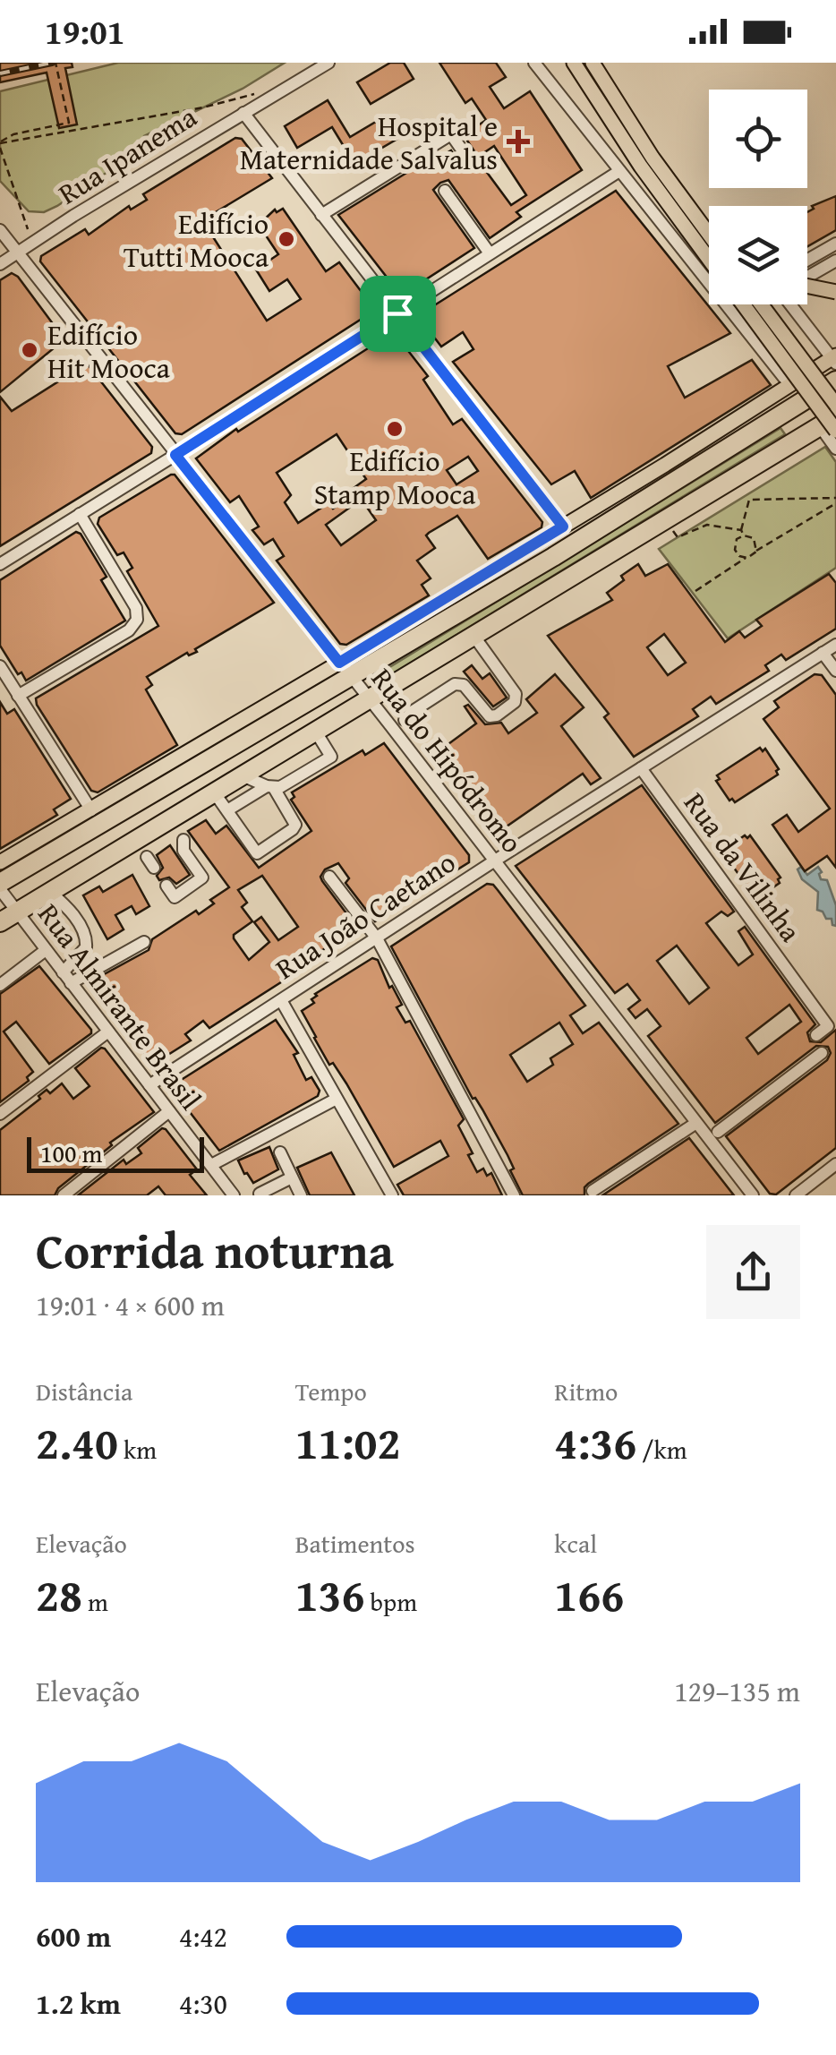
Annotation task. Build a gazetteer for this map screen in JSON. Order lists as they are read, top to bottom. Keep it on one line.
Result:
{"streets":{"street":["Rua Ipanema","Rua do Hipódromo","Rua da Vilinha","Rua João Caetano","Rua Almirante Brasil"]},"crossings":[["Rua Ipanema","Rua do Hipódromo"],["Rua do Hipódromo","Rua João Caetano"],["Rua da Vilinha","Rua João Caetano"],["Rua João Caetano","Rua Almirante Brasil"]],"places":{"health":["Hospital e Maternidade Salvalus"],"other":["Edifício Tutti Mooca","Edifício Hit Mooca","Edifício Stamp Mooca"]},"scale_bar":"100 m","page":{"status":"19:01","scale":"100 m","heading":["Corrida noturna","19:01 · 4 × 600 m"],"stats":[["Distância","2.40 km"],["Tempo","11:02"],["Ritmo","4:36 /km"],["Elevação","28 m"],["Batimentos","136 bpm"],["kcal","166"]],"chart":["Elevação","129–135 m"],"list":[{"name":"600 m","note":"4:42"},{"name":"1.2 km","note":"4:30"}]}}
